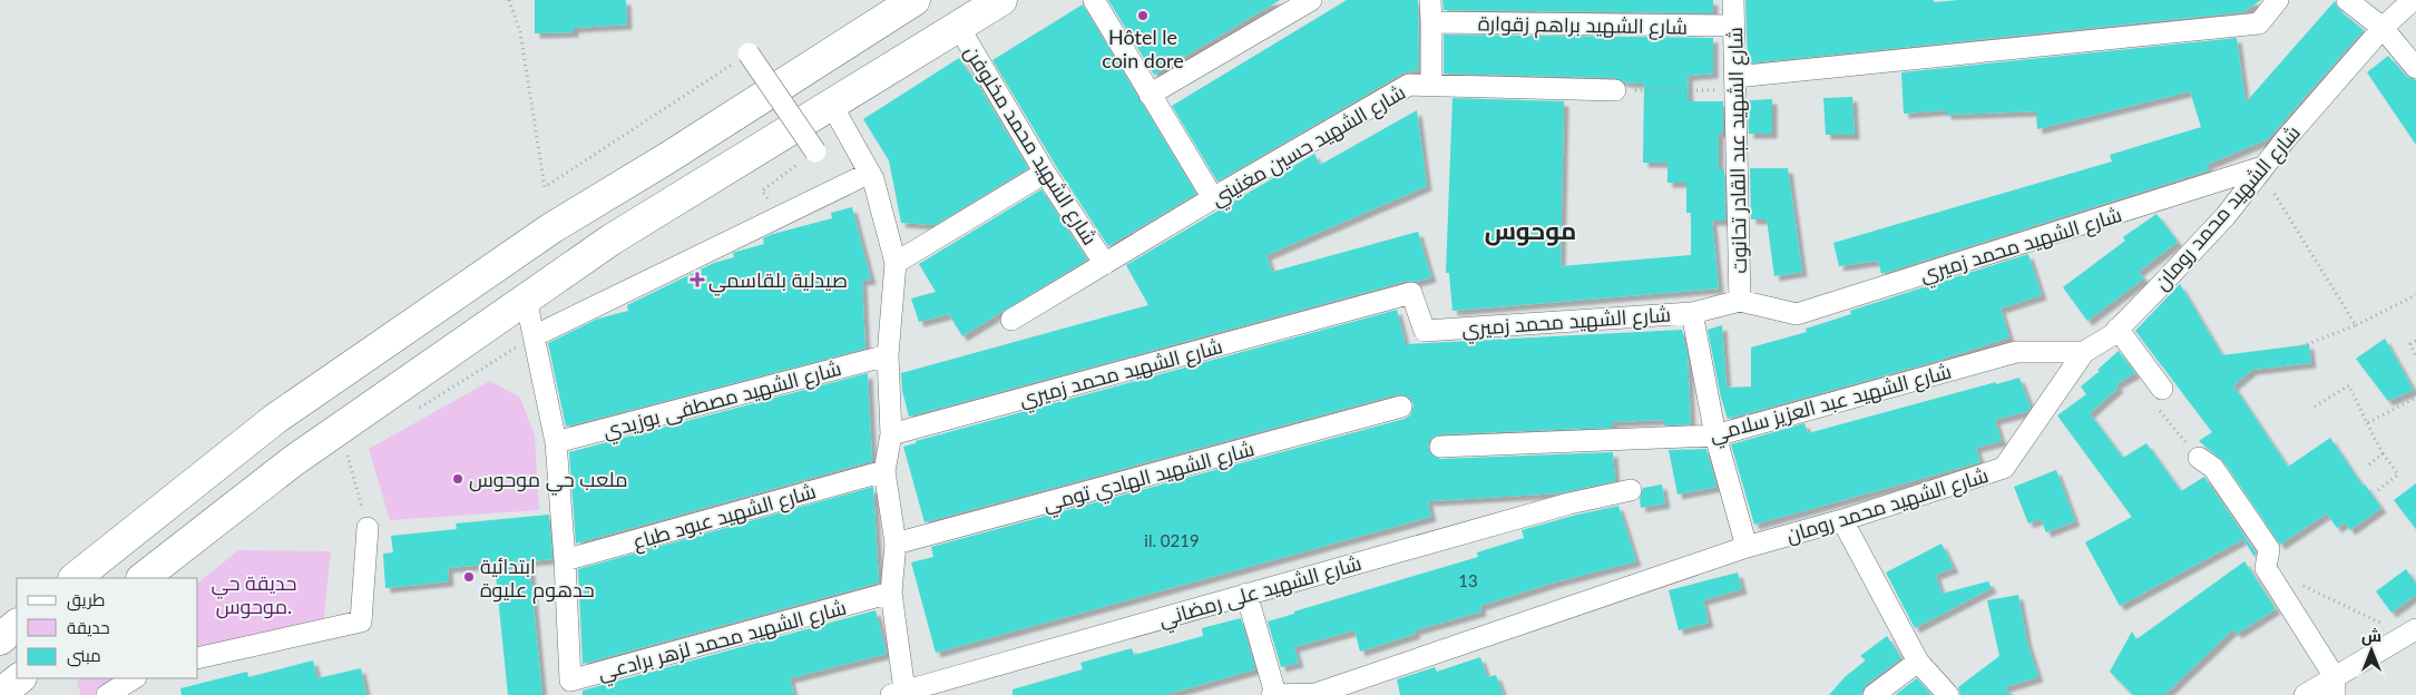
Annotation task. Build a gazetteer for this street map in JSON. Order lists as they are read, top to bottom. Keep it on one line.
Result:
{"streets":{"street":["شارع الشهيد براهم زقوارة","شارع الشهيد محمد مخلوفن","شارع الشهيد حسين مغنيني","شارع الشهيد عبد القادر تحانوت","شارع الشهيد محمد رومان","شارع الشهيد محمد زميري","شارع الشهيد مصطفى بوزيدي","شارع الشهيد عبد العزيز سلامي","شارع الشهيد الهادي تومي","شارع الشهيد عبود طباع","شارع الشهيد على رمضاني","شارع الشهيد محمد لزهر برادعي"]},"crossings":[["شارع الشهيد براهم زقوارة","شارع الشهيد عبد القادر تحانوت"],["شارع الشهيد محمد مخلوفن","شارع الشهيد حسين مغنيني"],["شارع الشهيد عبد القادر تحانوت","شارع الشهيد محمد زميري"],["شارع الشهيد محمد رومان","شارع الشهيد محمد زميري"],["شارع الشهيد محمد رومان","شارع الشهيد عبد العزيز سلامي"],["شارع الشهيد مصطفى بوزيدي","شارع الشهيد محمد لزهر برادعي"],["شارع الشهيد عبود طباع","شارع الشهيد محمد لزهر برادعي"]],"districts":["موحوس"],"parks":["حديقة حي موحوس."],"places":{"other":["Hôtel le coin dore","ملعب حي موحوس","ابتدائية حدهوم عليوة"],"health":["صيدلية بلقاسمي"]},"house_numbers":["il. 0219","13"],"legend":["طريق","حديقة","مبنى"],"north":"top"}
